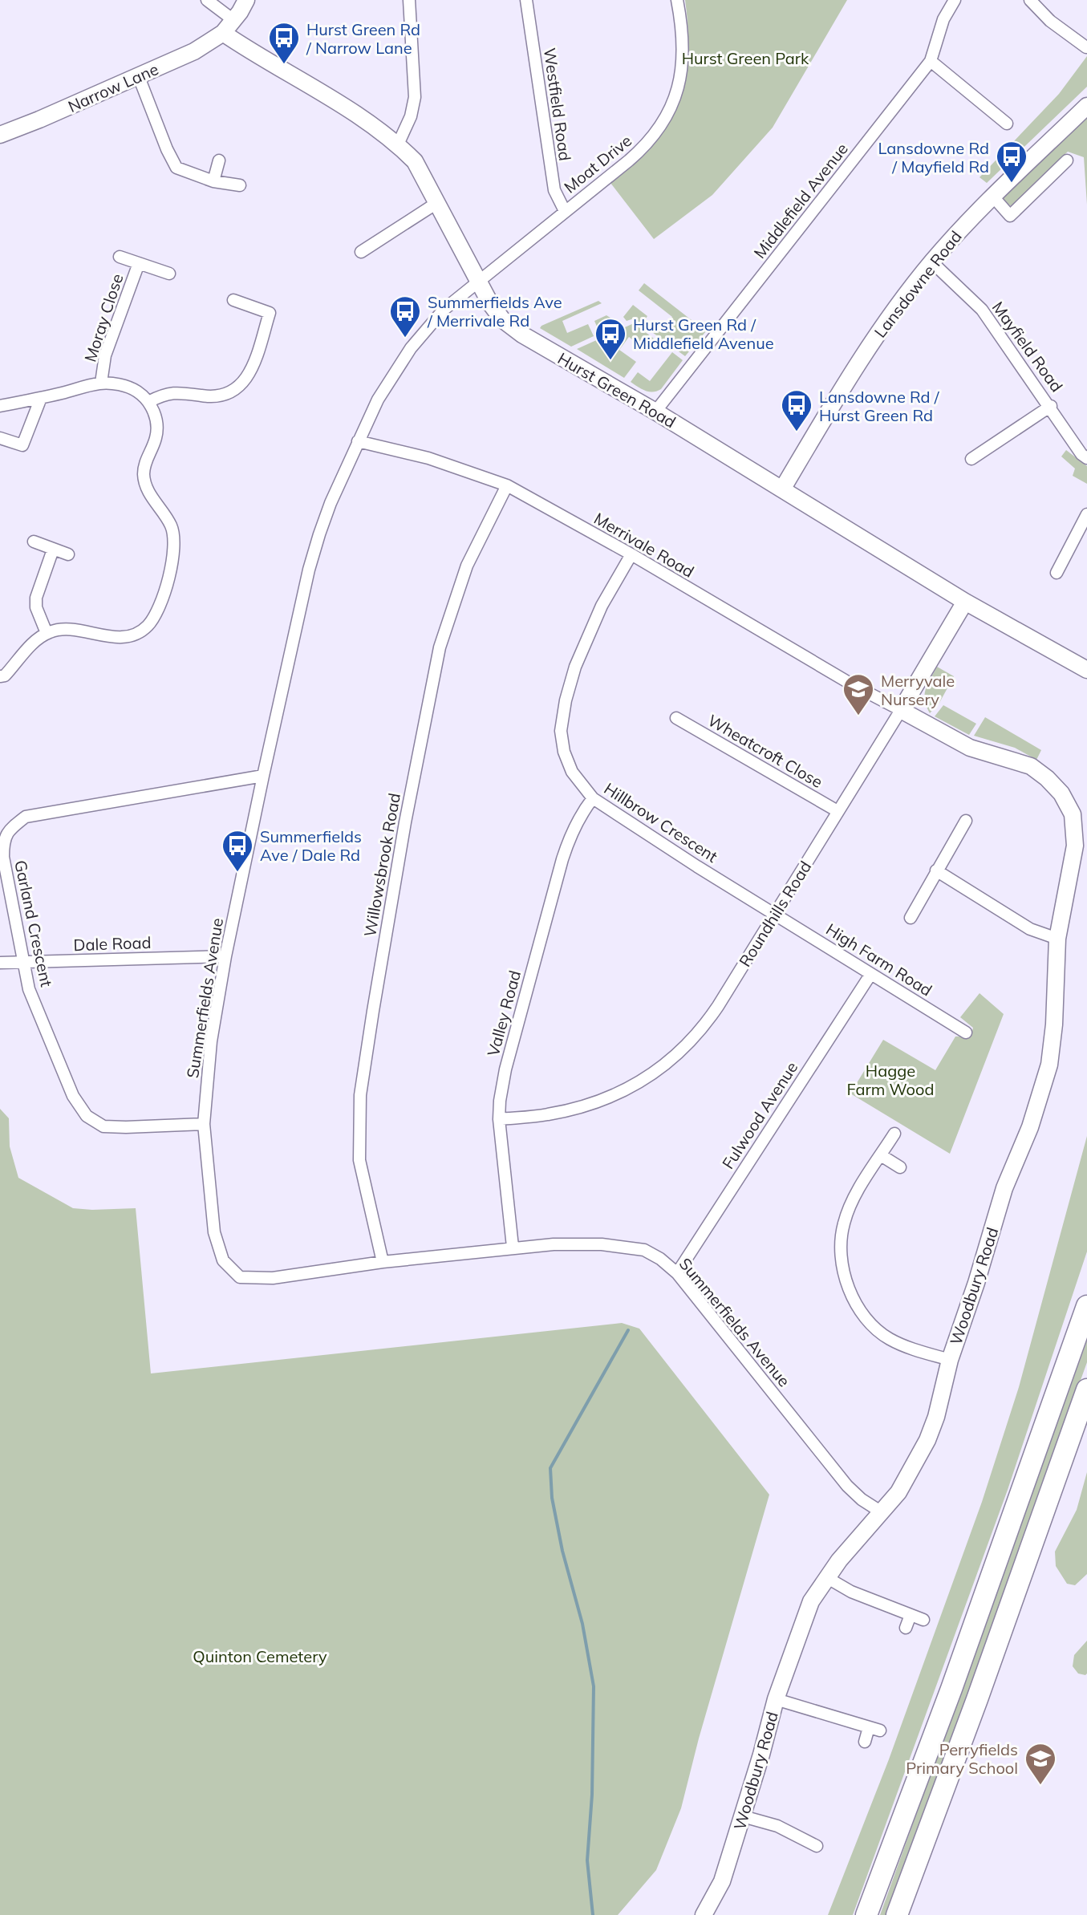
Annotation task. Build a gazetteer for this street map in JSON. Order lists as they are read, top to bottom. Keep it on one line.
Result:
{"streets":{"street":["Narrow Lane","Westfield Road","Moat Drive","Middlefield Avenue","Lansdowne Road","Moray Close","Mayfield Road","Hurst Green Road","Merrivale Road","Wheatcroft Close","Hillbrow Crescent","Willowsbrook Road","Roundhills Road","Garland Crescent","Dale Road","High Farm Road","Summerfields Avenue","Valley Road","Fulwood Avenue","Woodbury Road"]},"crossings":[["Narrow Lane","Hurst Green Road"],["Westfield Road","Moat Drive"],["Moat Drive","Hurst Green Road"],["Moat Drive","Summerfields Avenue"],["Middlefield Avenue","Hurst Green Road"],["Lansdowne Road","Mayfield Road"],["Lansdowne Road","Hurst Green Road"],["Hurst Green Road","Roundhills Road"],["Hurst Green Road","Summerfields Avenue"],["Merrivale Road","Hillbrow Crescent"],["Merrivale Road","Willowsbrook Road"],["Merrivale Road","Roundhills Road"],["Merrivale Road","Summerfields Avenue"],["Merrivale Road","Woodbury Road"],["Wheatcroft Close","Roundhills Road"],["Hillbrow Crescent","Roundhills Road"],["Hillbrow Crescent","High Farm Road"],["Hillbrow Crescent","Valley Road"],["Willowsbrook Road","Summerfields Avenue"],["Roundhills Road","High Farm Road"],["Roundhills Road","Valley Road"],["Roundhills Road","Woodbury Road"],["Garland Crescent","Dale Road"],["Garland Crescent","Summerfields Avenue"],["Dale Road","Summerfields Avenue"],["High Farm Road","Fulwood Avenue"],["Summerfields Avenue","Valley Road"],["Summerfields Avenue","Fulwood Avenue"],["Summerfields Avenue","Woodbury Road"]],"parks":["Hurst Green Park","Hagge Farm Wood","Quinton Cemetery"],"places":{"bus stop":["Hurst Green Rd / Narrow Lane","Lansdowne Rd / Mayfield Rd","Summerfields Ave / Merrivale Rd","Hurst Green Rd / Middlefield Avenue","Lansdowne Rd / Hurst Green Rd","Summerfields Ave / Dale Rd"],"school or university":["Merryvale Nursery","Perryfields Primary School"]}}
